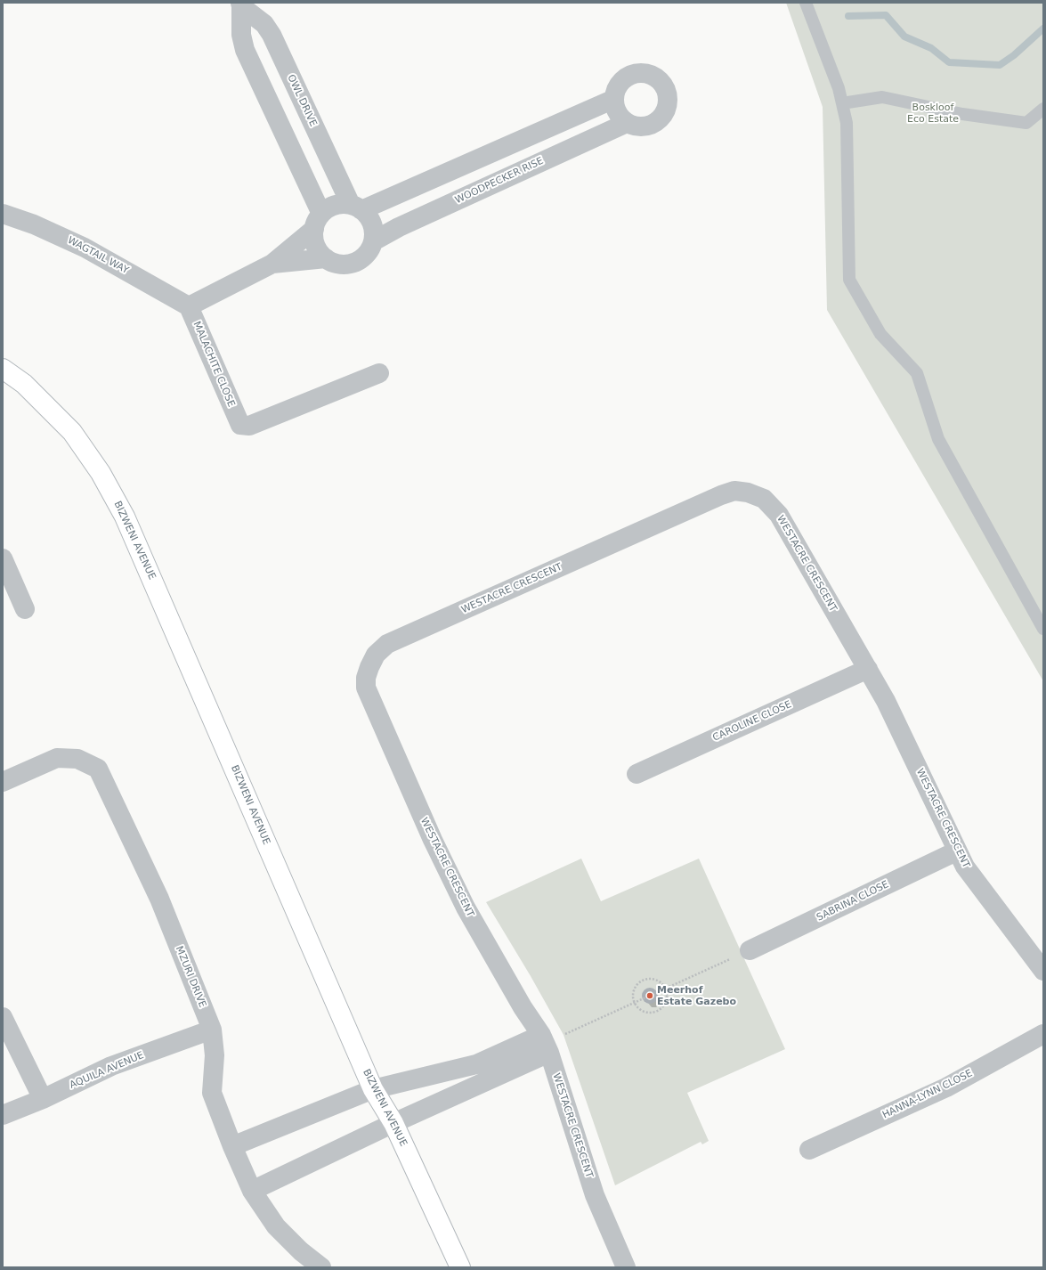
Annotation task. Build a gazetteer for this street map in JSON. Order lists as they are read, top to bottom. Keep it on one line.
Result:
{"streets":{"street":["OWL DRIVE","WOODPECKER RISE","WAGTAIL WAY","MALACHITE CLOSE","BIZWENI AVENUE","WESTACRE CRESCENT","CAROLINE CLOSE","SABRINA CLOSE","MZURI DRIVE","AQUILA AVENUE","HANNA-LYNN CLOSE"]},"crossings":[["OWL DRIVE","WOODPECKER RISE"],["WAGTAIL WAY","MALACHITE CLOSE"],["WESTACRE CRESCENT","CAROLINE CLOSE"],["WESTACRE CRESCENT","SABRINA CLOSE"],["MZURI DRIVE","AQUILA AVENUE"]],"parks":["Boskloof Eco Estate"],"places":["Meerhof Estate Gazebo"]}
